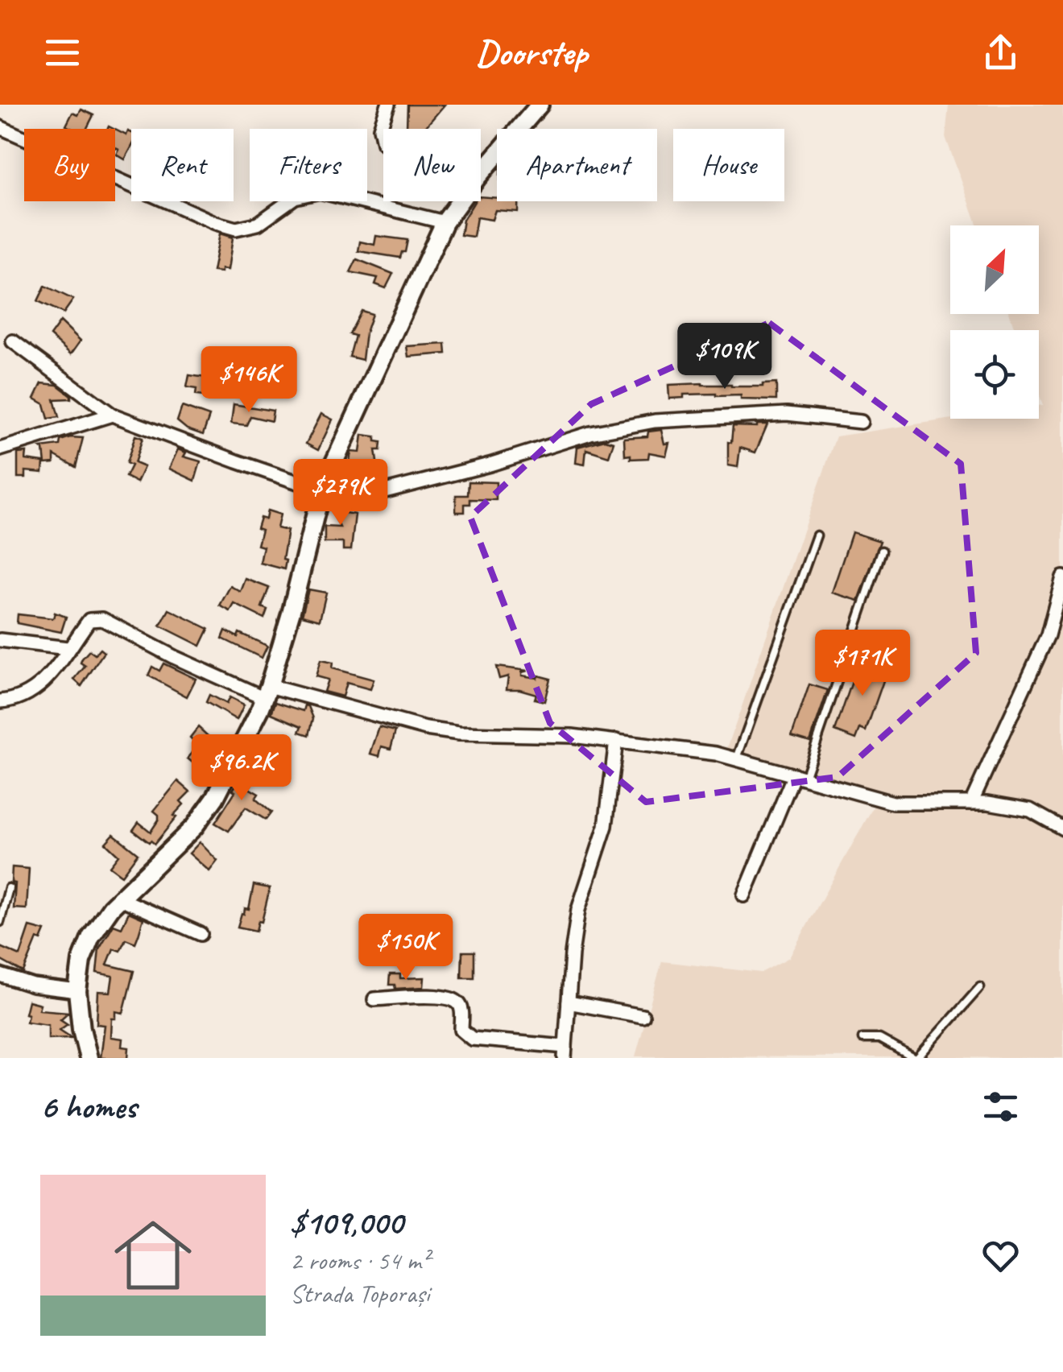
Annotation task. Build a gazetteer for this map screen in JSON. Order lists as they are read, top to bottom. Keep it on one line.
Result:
{"north":"top right","page":{"header":"Doorstep","chip":["Buy","Rent","Filters","New","Apartment","House"],"price":["$109K","$146K","$279K","$171K","$96.2K","$150K"],"heading":"6 homes","list":[{"name":"$109,000","note":"2 rooms · 54 m² · Strada Toporași"}]}}
